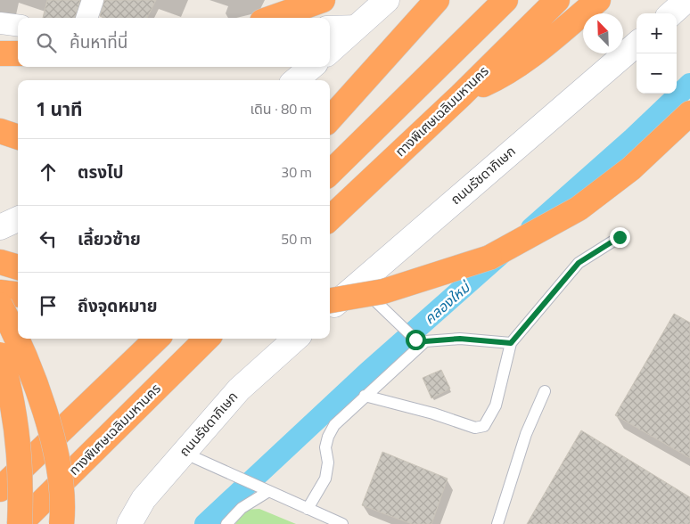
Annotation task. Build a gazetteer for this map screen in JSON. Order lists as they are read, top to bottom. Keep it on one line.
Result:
{"streets":{"highway":["ทางพิเศษเฉลิมมหานคร"],"main road":["ถนนรัชดาภิเษก"]},"water":["คลองใหม่"],"north":"top left","page":{"map_buttons":["+","−"],"search":"ค้นหาที่นี่","heading":["1 นาที","เดิน · 80 m"],"list":[["ตรงไป","30 m"],["เลี้ยวซ้าย","50 m"],"ถึงจุดหมาย"]}}
